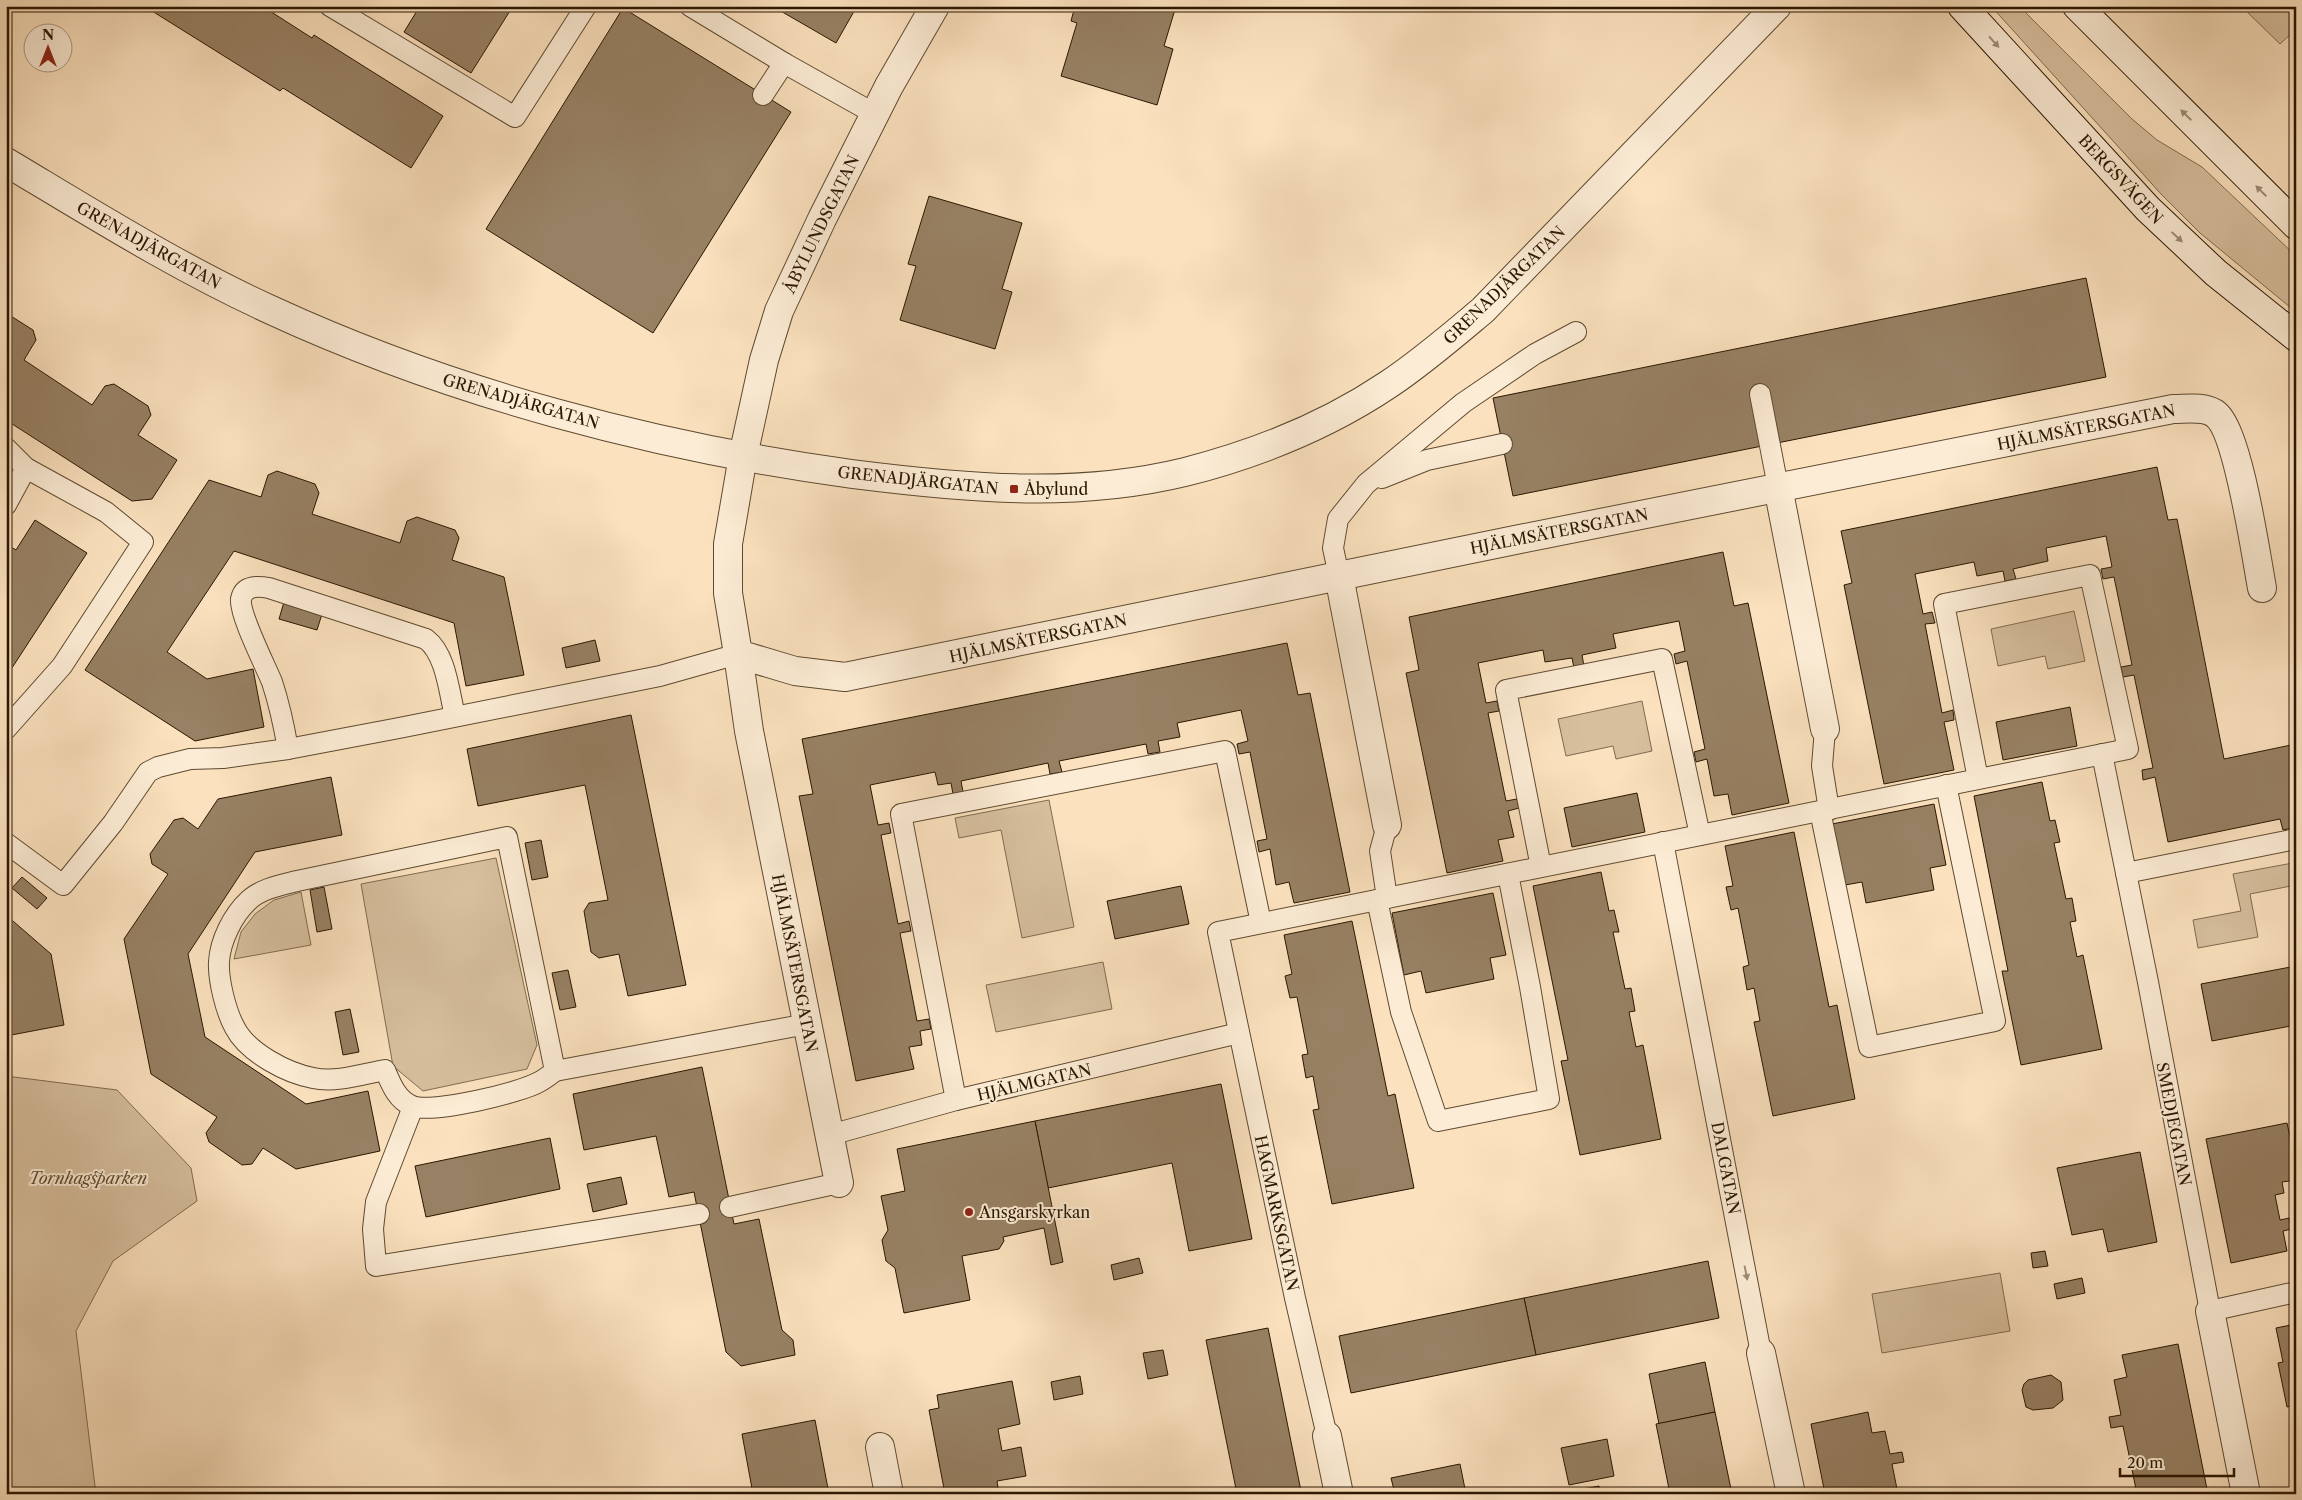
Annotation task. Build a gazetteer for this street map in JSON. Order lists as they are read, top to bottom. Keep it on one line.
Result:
{"streets":{"street":["BERGSVÄGEN","ÅBYLUNDSGATAN","GRENADJÄRGATAN","HJÄLMSÄTERSGATAN","SMEDJEGATAN","DALGATAN","HAGMARKSGATAN"],"lane":["HJÄLMGATAN"]},"crossings":[["ÅBYLUNDSGATAN","GRENADJÄRGATAN"],["ÅBYLUNDSGATAN","HJÄLMSÄTERSGATAN"],["GRENADJÄRGATAN","HJÄLMSÄTERSGATAN"],["HJÄLMSÄTERSGATAN","HJÄLMGATAN"],["HJÄLMGATAN","HAGMARKSGATAN"]],"one_way":["DALGATAN"],"parks":["Tornhagsparken"],"places":{"transit":["Åbylund"],"other":["Ansgarskyrkan"]},"scale_bar":"20 m","north":"top"}
